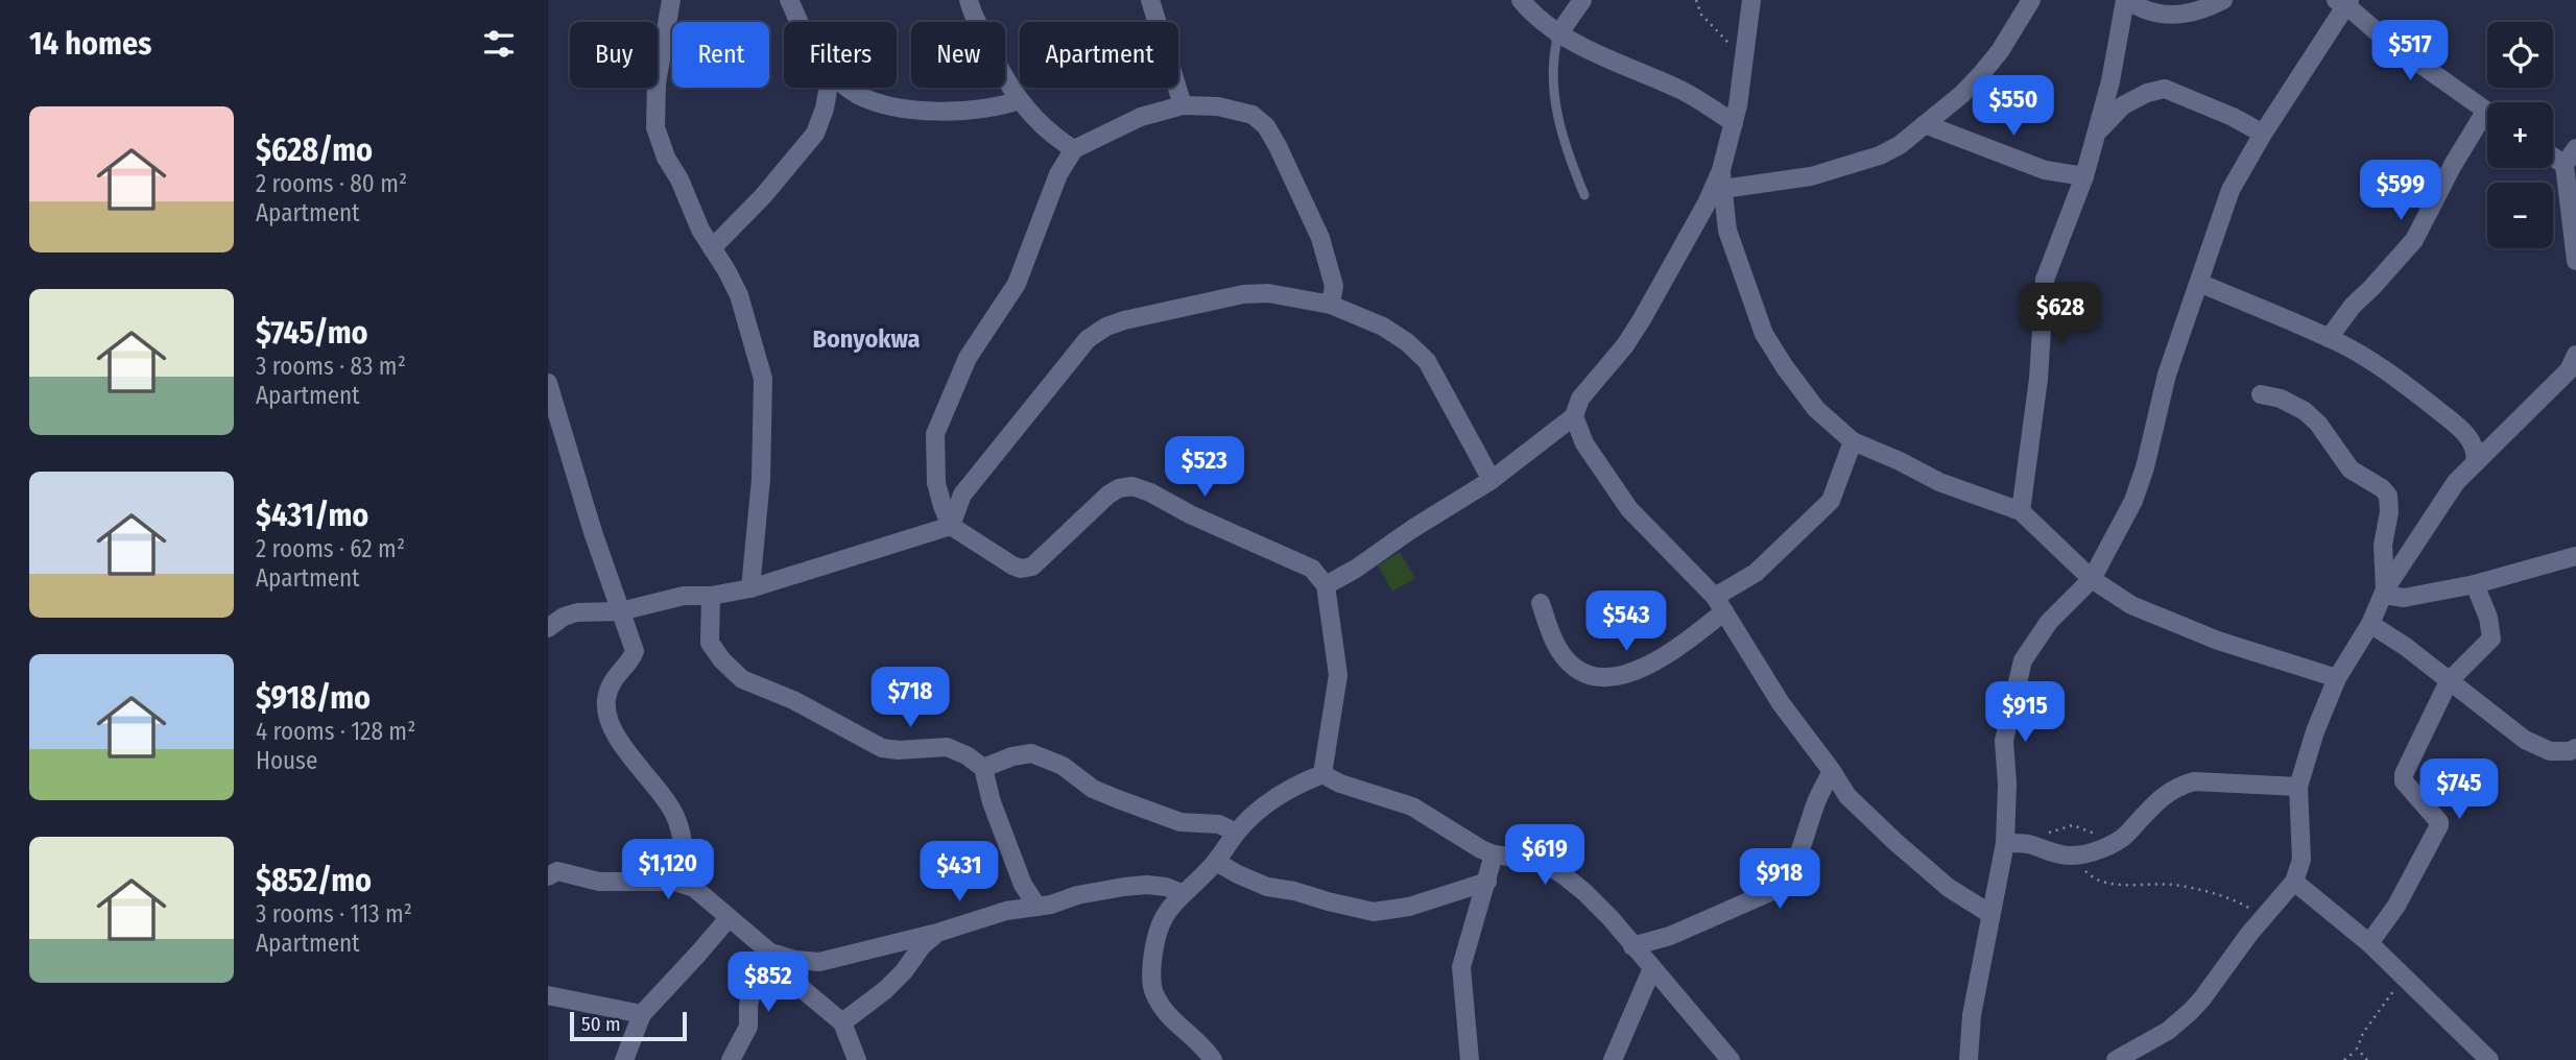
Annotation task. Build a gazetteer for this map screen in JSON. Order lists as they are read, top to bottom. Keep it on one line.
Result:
{"districts":["Bonyokwa"],"scale_bar":"50 m","page":{"heading":"14 homes","price":["$517","$550","$599","$628","$523","$543","$718","$915","$745","$619","$1,120","$431","$918","$852"],"map_buttons":["+","−"],"chip":["Buy","Rent","Filters","New","Apartment"],"list":[{"name":"$628/mo","note":"2 rooms · 80 m² · Apartment"},{"name":"$745/mo","note":"3 rooms · 83 m² · Apartment"},{"name":"$431/mo","note":"2 rooms · 62 m² · Apartment"},{"name":"$918/mo","note":"4 rooms · 128 m² · House"},{"name":"$852/mo","note":"3 rooms · 113 m² · Apartment"}],"scale":"50 m"}}
